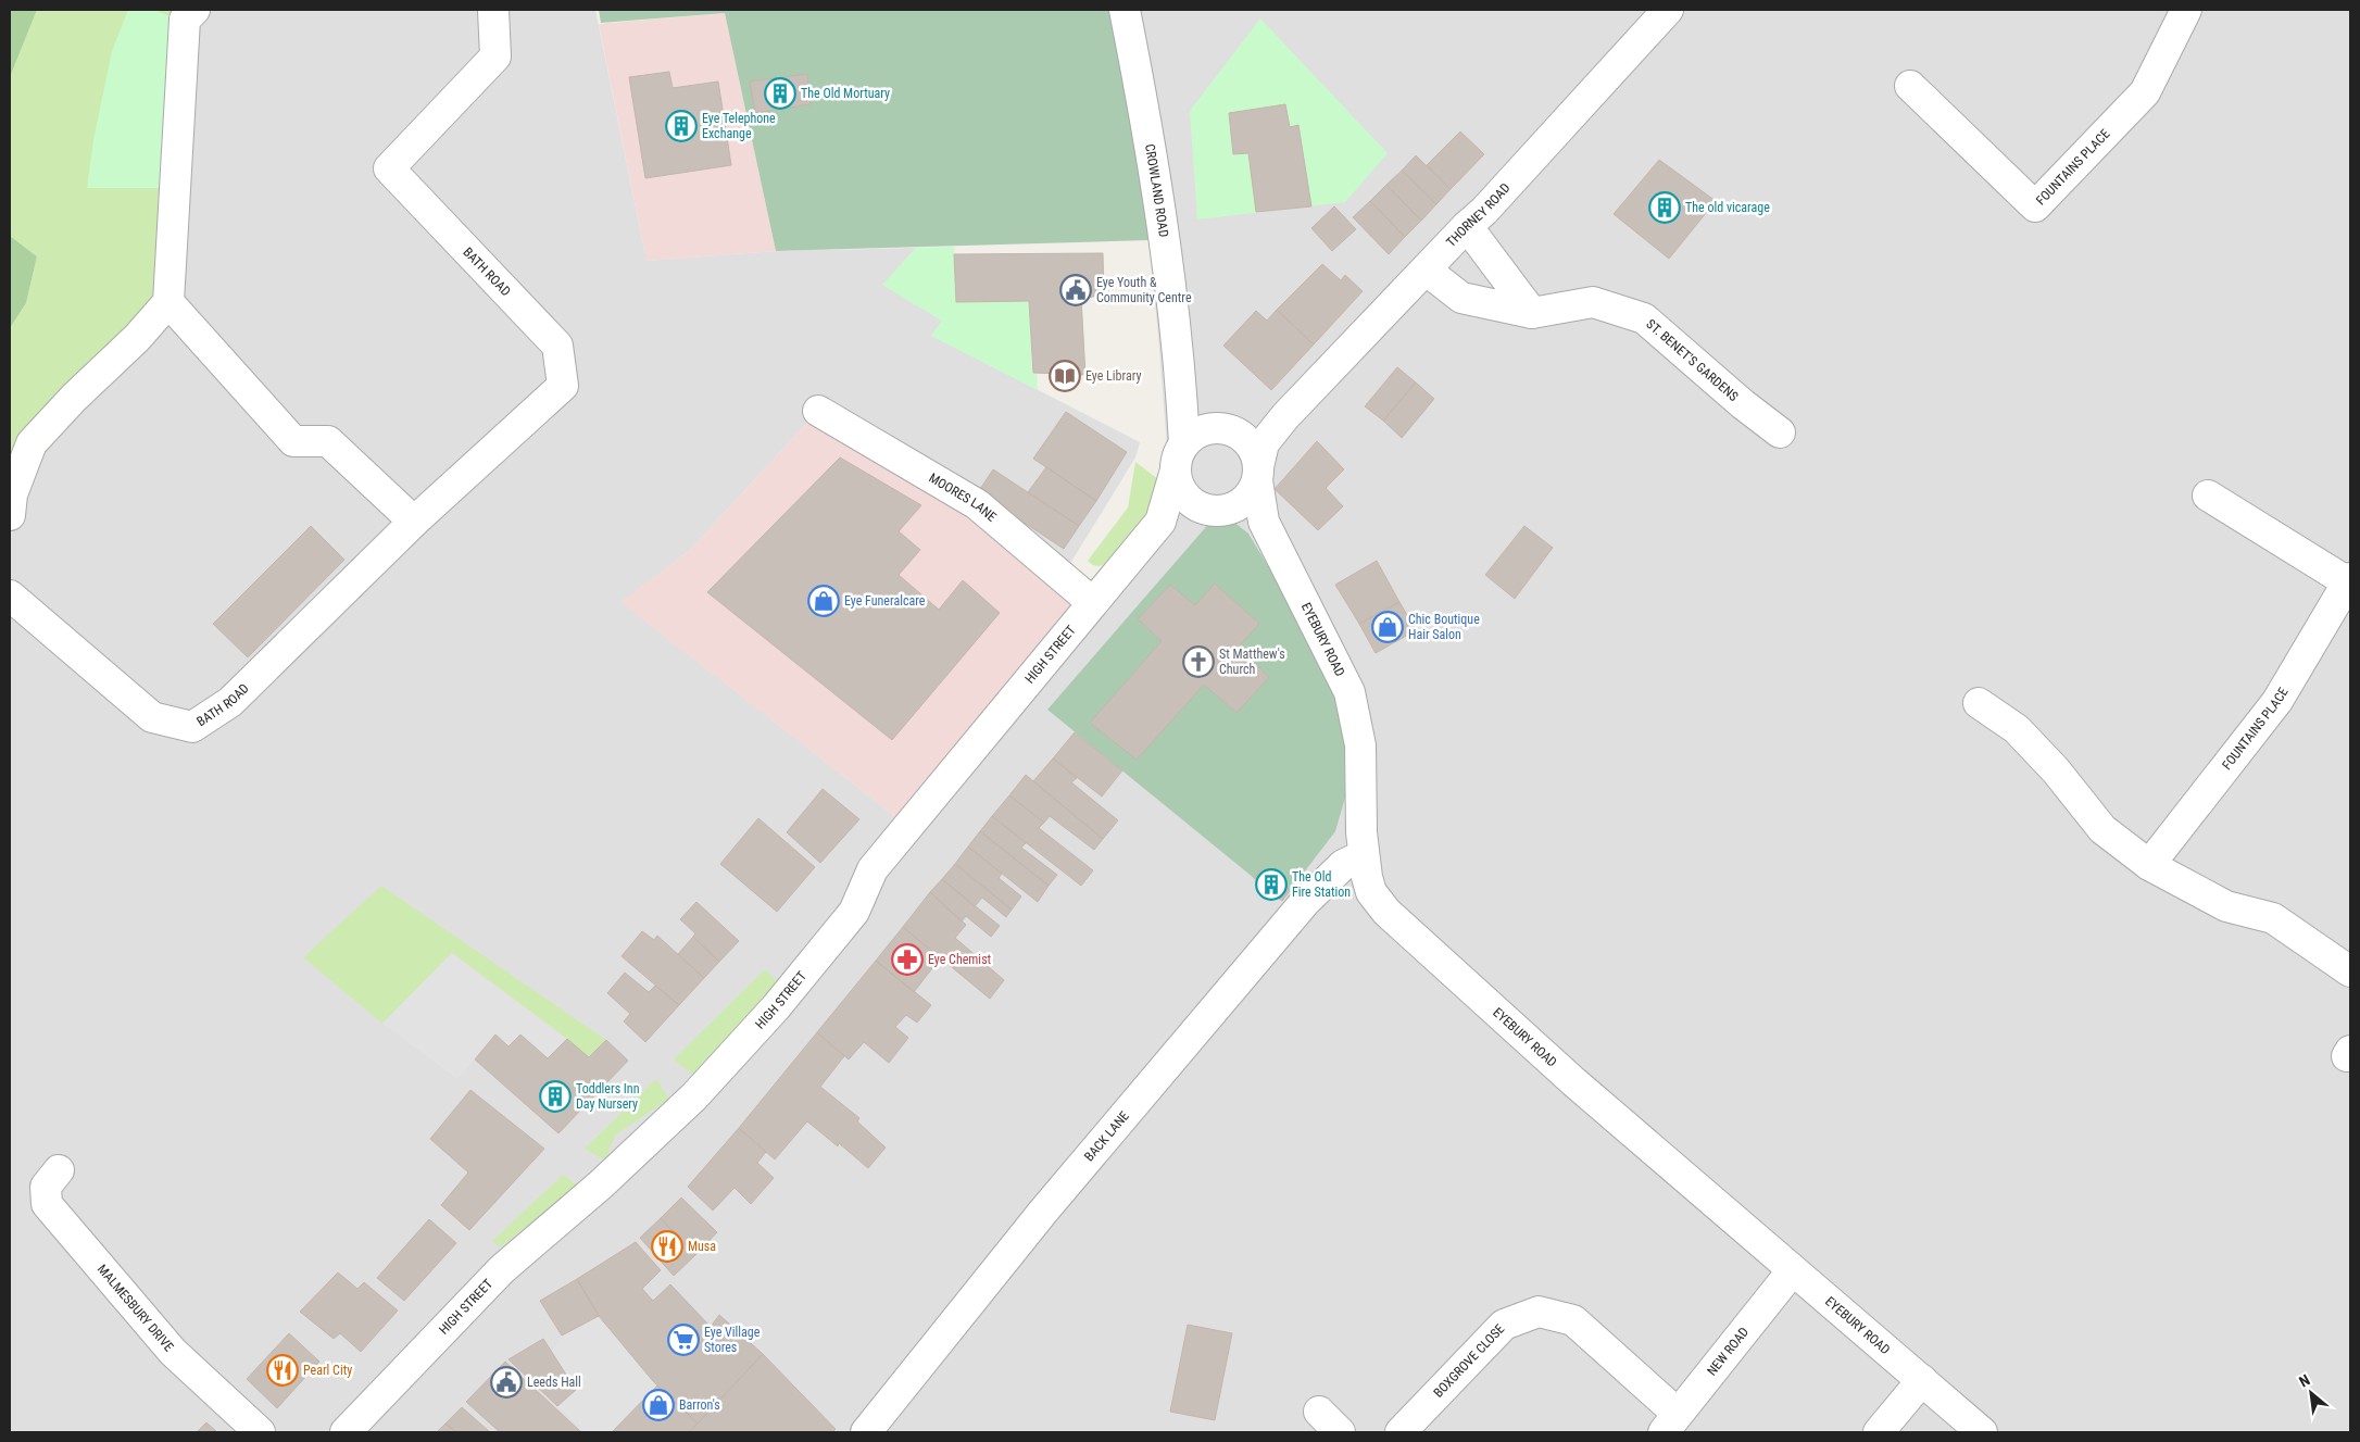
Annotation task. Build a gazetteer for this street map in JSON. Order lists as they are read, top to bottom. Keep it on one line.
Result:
{"streets":{"street":["FOUNTAINS PLACE","CROWLAND ROAD","THORNEY ROAD","BATH ROAD","ST. BENET'S GARDENS","MOORES LANE","EYEBURY ROAD","HIGH STREET","BACK LANE","MALMESBURY DRIVE","NEW ROAD","BOXGROVE CLOSE"]},"crossings":[["CROWLAND ROAD","THORNEY ROAD"],["CROWLAND ROAD","EYEBURY ROAD"],["CROWLAND ROAD","HIGH STREET"],["THORNEY ROAD","ST. BENET'S GARDENS"],["THORNEY ROAD","EYEBURY ROAD"],["THORNEY ROAD","HIGH STREET"],["MOORES LANE","HIGH STREET"],["EYEBURY ROAD","HIGH STREET"],["EYEBURY ROAD","BACK LANE"],["EYEBURY ROAD","NEW ROAD"],["NEW ROAD","BOXGROVE CLOSE"]],"places":{"building":["The Old Mortuary","Eye Telephone Exchange","The old vicarage","The Old Fire Station","Toddlers Inn Day Nursery"],"public building":["Eye Youth & Community Centre","Leeds Hall"],"library":["Eye Library"],"shop":["Eye Funeralcare","Chic Boutique Hair Salon","Barron's"],"church":["St Matthew's Church"],"pharmacy":["Eye Chemist"],"restaurant":["Musa","Pearl City"],"supermarket":["Eye Village Stores"]},"north":"top left"}
